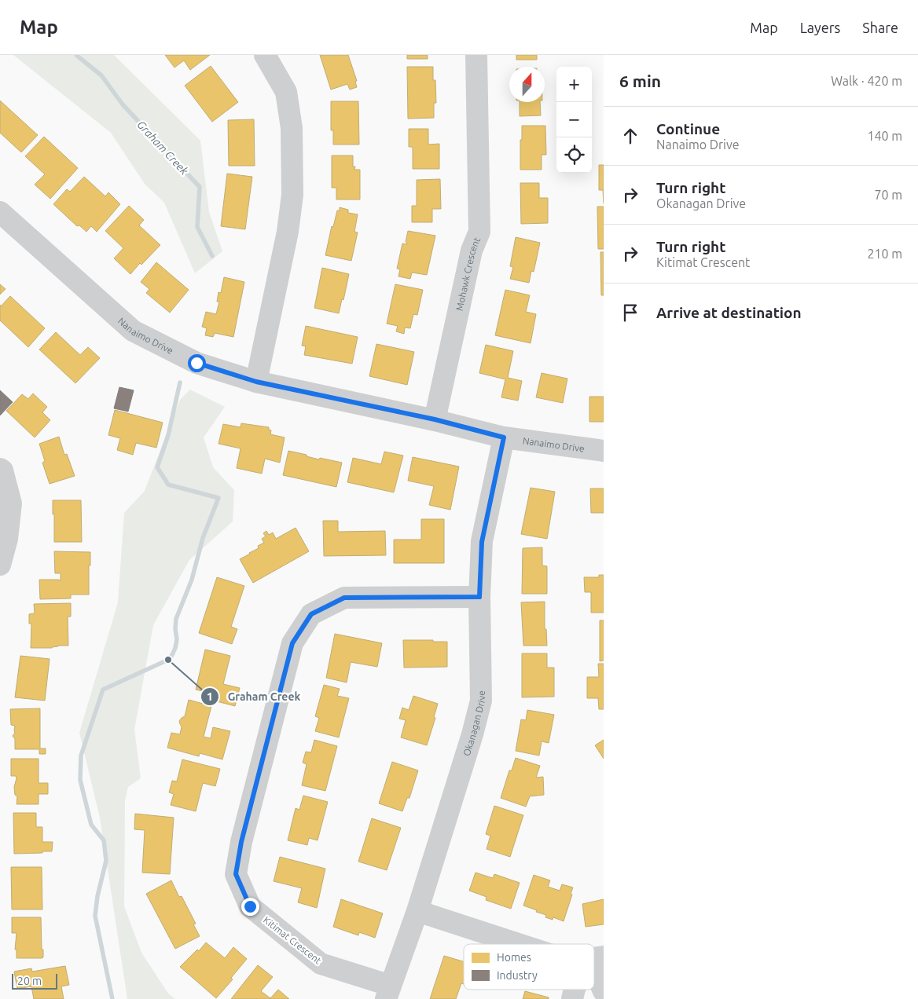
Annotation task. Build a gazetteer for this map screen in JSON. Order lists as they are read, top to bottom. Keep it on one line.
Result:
{"streets":{"street":["Mohawk Crescent","Nanaimo Drive","Okanagan Drive","Kitimat Crescent"]},"crossings":[["Mohawk Crescent","Nanaimo Drive"],["Nanaimo Drive","Okanagan Drive"],["Okanagan Drive","Kitimat Crescent"]],"water":["Graham Creek"],"places":["Graham Creek"],"legend":["Homes","Industry"],"scale_bar":"20 m","north":"top","page":{"header":"Map","nav":["Map","Layers","Share"],"heading":["6 min","Walk · 420 m"],"map_buttons":["+","−"],"list":[["Continue","Nanaimo Drive","140 m"],["Turn right","Okanagan Drive","70 m"],["Turn right","Kitimat Crescent","210 m"],"Arrive at destination"],"scale":"20 m"}}
